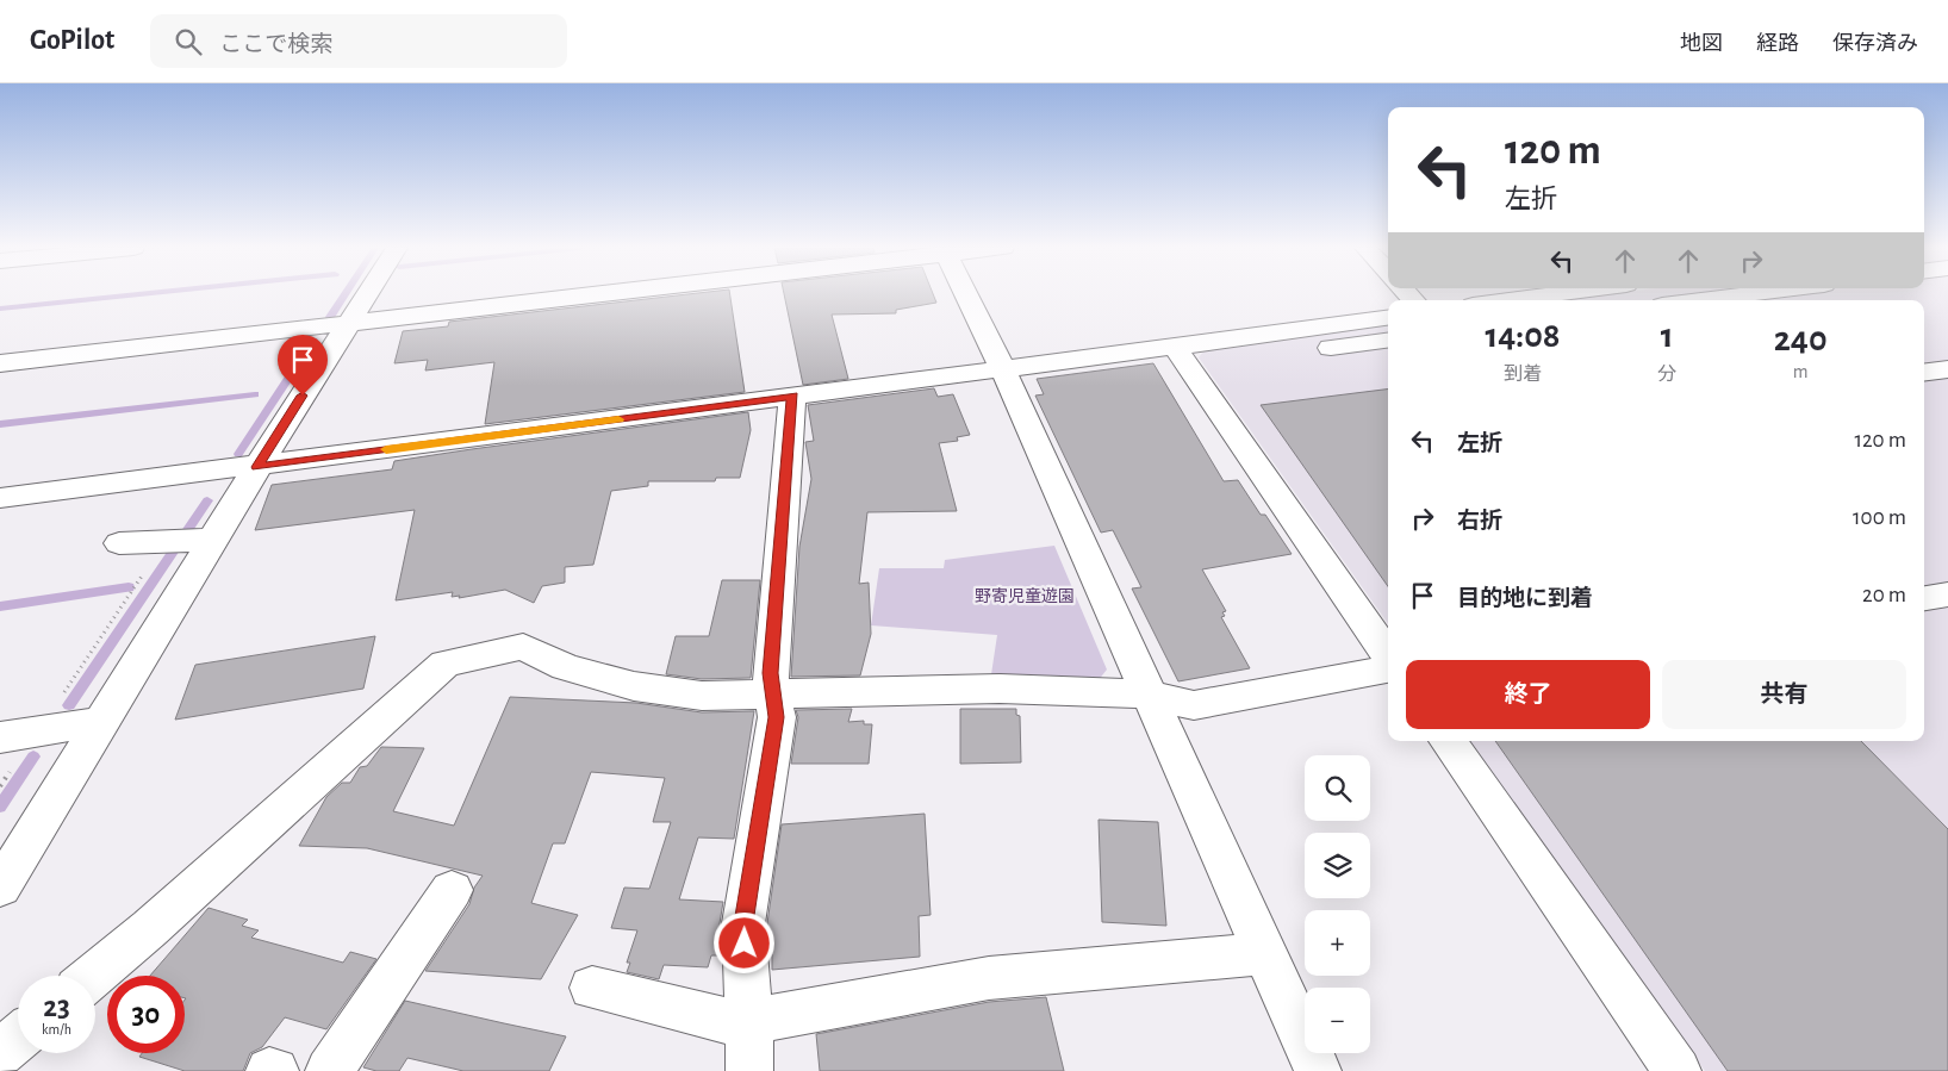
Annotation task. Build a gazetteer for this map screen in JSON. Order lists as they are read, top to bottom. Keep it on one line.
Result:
{"parks":["野寄児童遊園"],"page":{"header":"GoPilot","search":"ここで検索","nav":["地図","経路","保存済み"],"turn":["120 m","左折"],"eta":["14:08","到着","1","分","240","m"],"list":[{"name":"左折","value":"120 m"},{"name":"右折","value":"100 m"},{"name":"目的地に到着","value":"20 m"}],"buttons":["終了","共有"],"map_buttons":["+","−"],"speed":"23 km/h","limit":"30"}}
